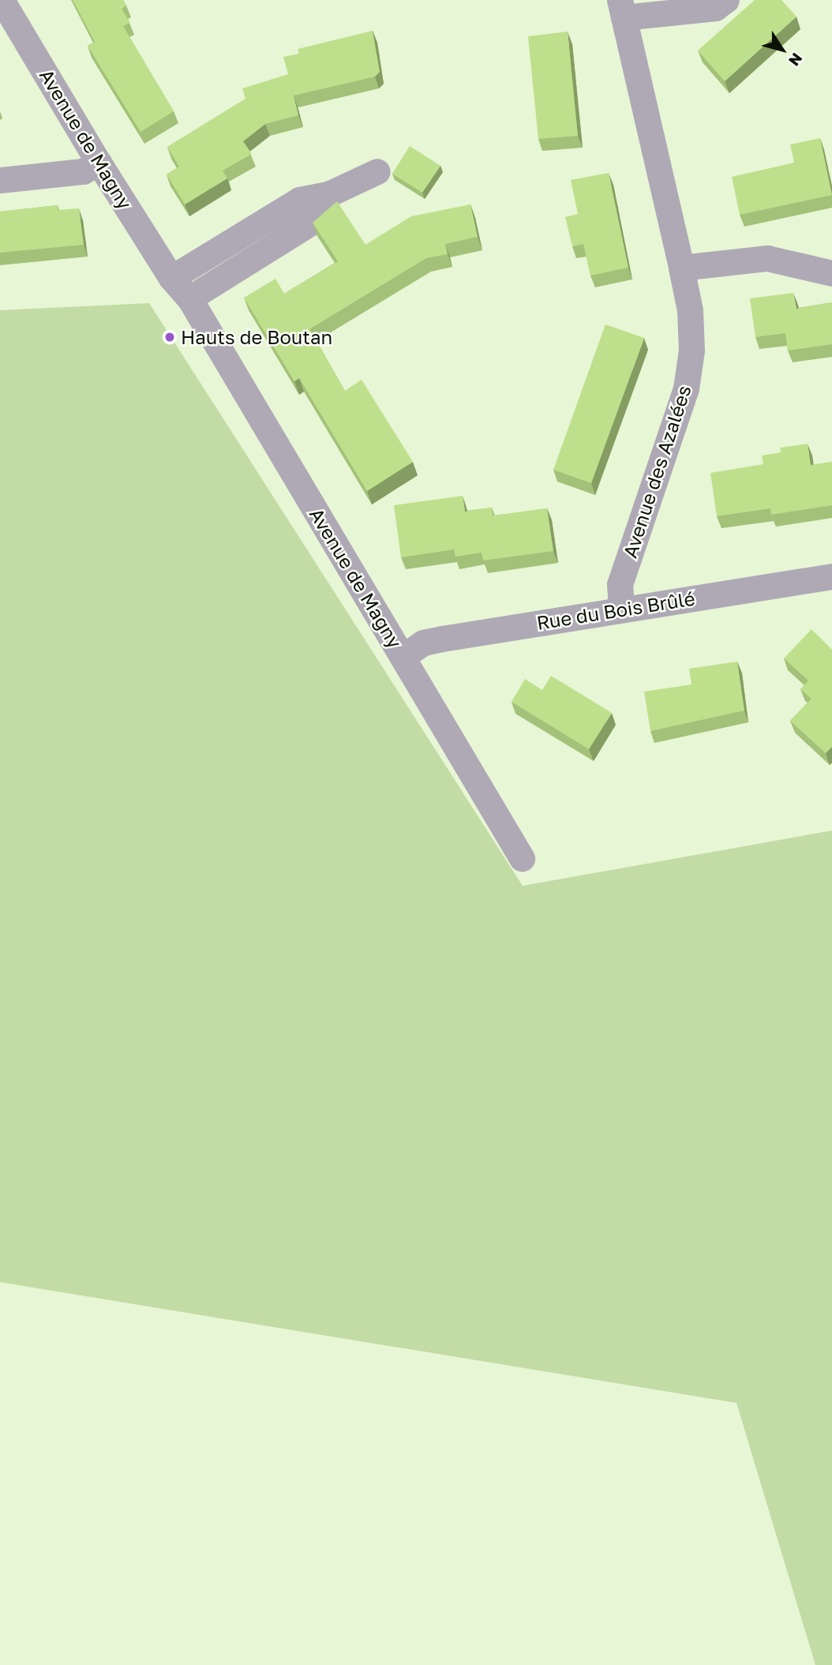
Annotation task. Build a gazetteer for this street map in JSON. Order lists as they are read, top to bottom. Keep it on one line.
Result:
{"streets":{"street":["Avenue de Magny","Avenue des Azalées","Rue du Bois Brûlé"]},"crossings":[["Avenue de Magny","Rue du Bois Brûlé"],["Avenue des Azalées","Rue du Bois Brûlé"]],"places":["Hauts de Boutan"],"north":"bottom right"}
